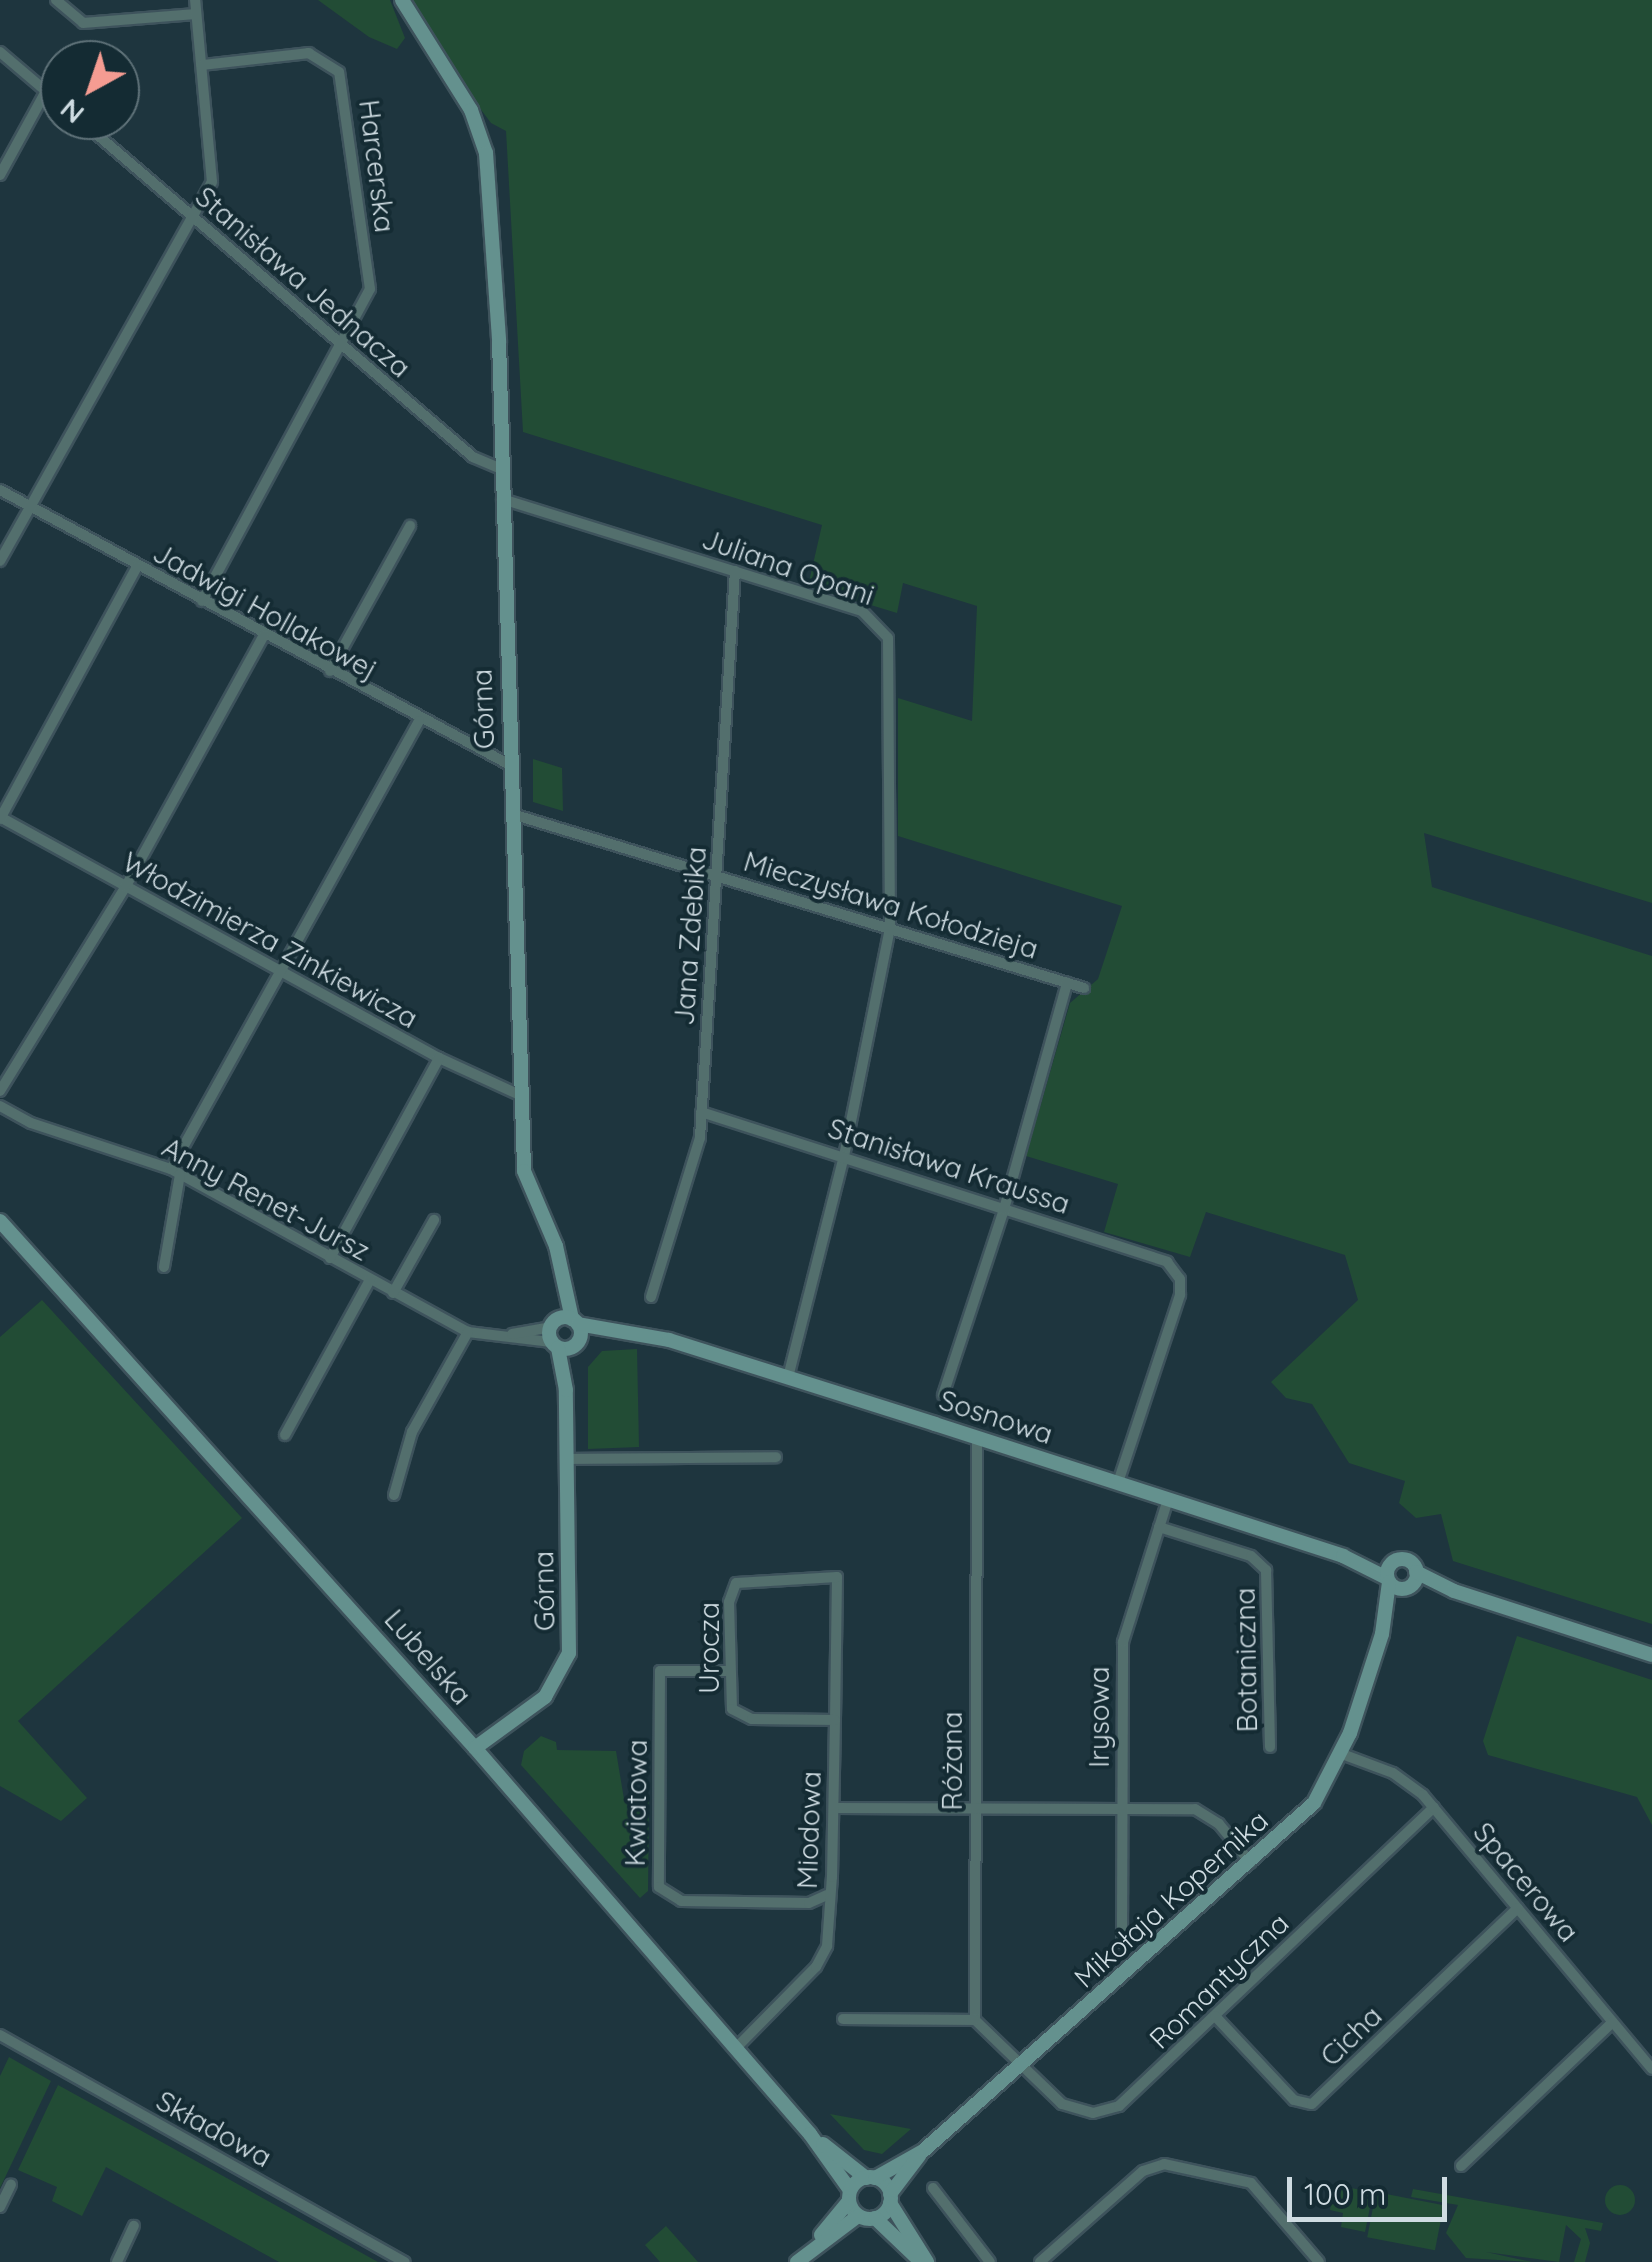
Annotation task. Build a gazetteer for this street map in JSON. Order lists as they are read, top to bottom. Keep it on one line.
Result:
{"streets":{"street":["Harcerska","Stanisława Jednacza","Juliana Opani","Jadwigi Hollakowej","Górna","Mieczysława Kołodzieja","Jana Zdebika","Włodzimierza Zinkiewicza","Stanisława Kraussa","Anny Renet-Jursz","Sosnowa","Urocza","Lubelska","Botaniczna","Irysowa","Różana","Kwiatowa","Miodowa","Spacerowa","Mikołaja Kopernika","Romantyczna","Cicha","Składowa"]},"crossings":[["Harcerska","Stanisława Jednacza"],["Harcerska","Jadwigi Hollakowej"],["Stanisława Jednacza","Górna"],["Juliana Opani","Górna"],["Juliana Opani","Mieczysława Kołodzieja"],["Juliana Opani","Jana Zdebika"],["Juliana Opani","Stanisława Kraussa"],["Juliana Opani","Sosnowa"],["Jadwigi Hollakowej","Górna"],["Górna","Mieczysława Kołodzieja"],["Górna","Włodzimierza Zinkiewicza"],["Górna","Anny Renet-Jursz"],["Górna","Sosnowa"],["Górna","Lubelska"],["Mieczysława Kołodzieja","Jana Zdebika"],["Jana Zdebika","Stanisława Kraussa"],["Stanisława Kraussa","Sosnowa"],["Anny Renet-Jursz","Sosnowa"],["Sosnowa","Irysowa"],["Sosnowa","Różana"],["Sosnowa","Mikołaja Kopernika"],["Urocza","Kwiatowa"],["Urocza","Miodowa"],["Lubelska","Miodowa"],["Lubelska","Mikołaja Kopernika"],["Botaniczna","Irysowa"],["Kwiatowa","Miodowa"],["Spacerowa","Mikołaja Kopernika"],["Spacerowa","Romantyczna"],["Spacerowa","Cicha"],["Mikołaja Kopernika","Romantyczna"],["Romantyczna","Cicha"]],"scale_bar":"100 m","north":"bottom left"}
